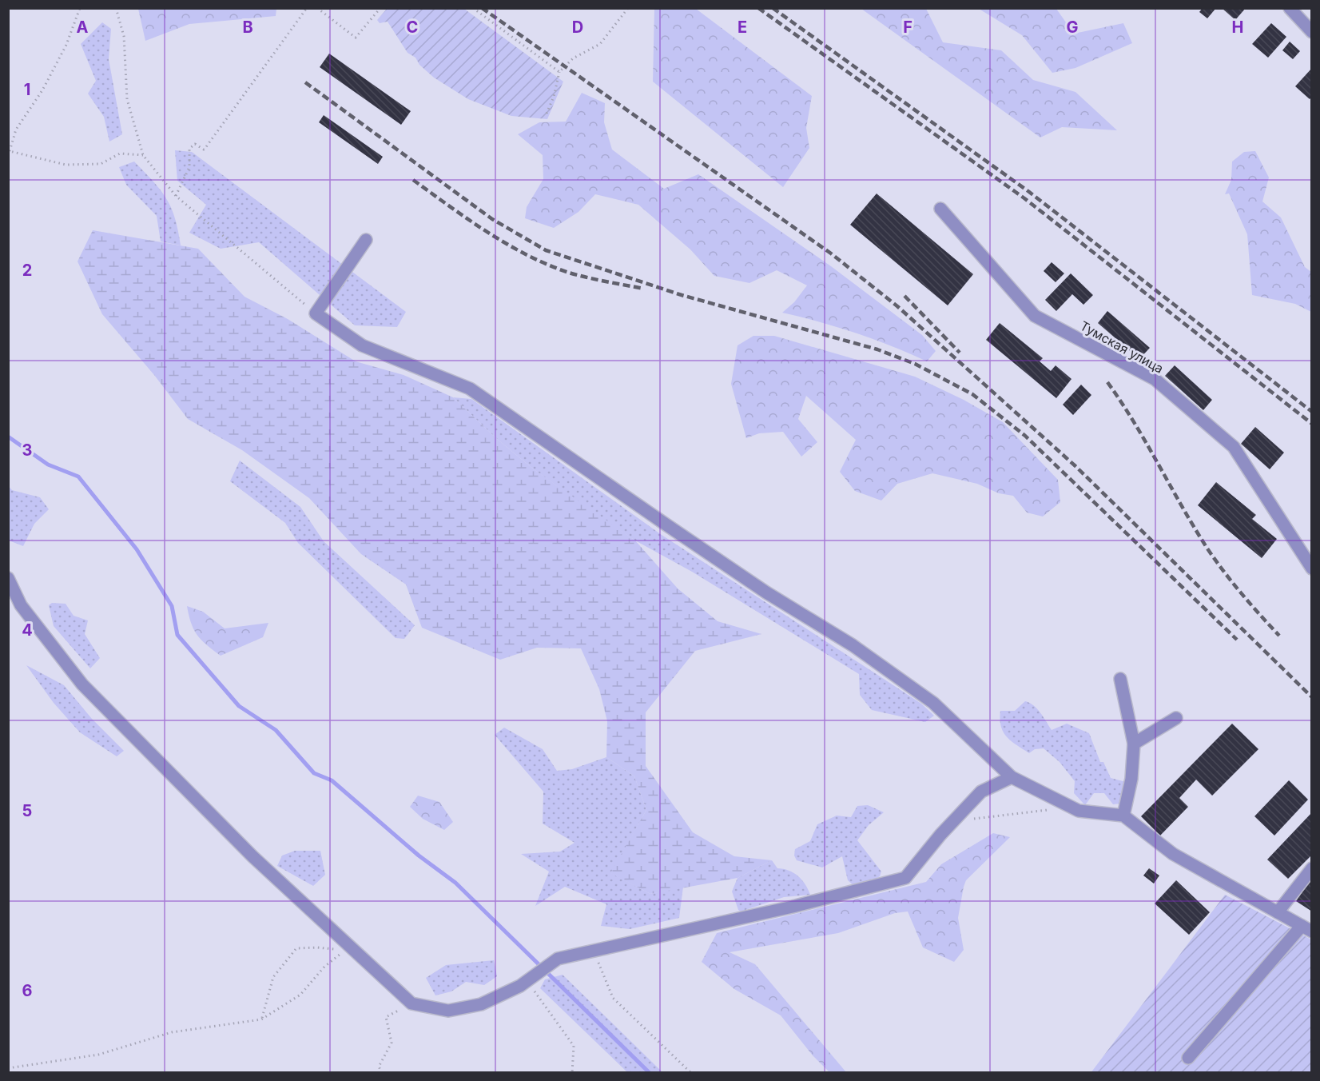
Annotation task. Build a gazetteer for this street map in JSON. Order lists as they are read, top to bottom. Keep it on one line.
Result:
{"streets":{"street":["Тумская улица"]},"grid":{"columns":["A","B","C","D","E","F","G","H"],"rows":["1","2","3","4","5","6"]}}
